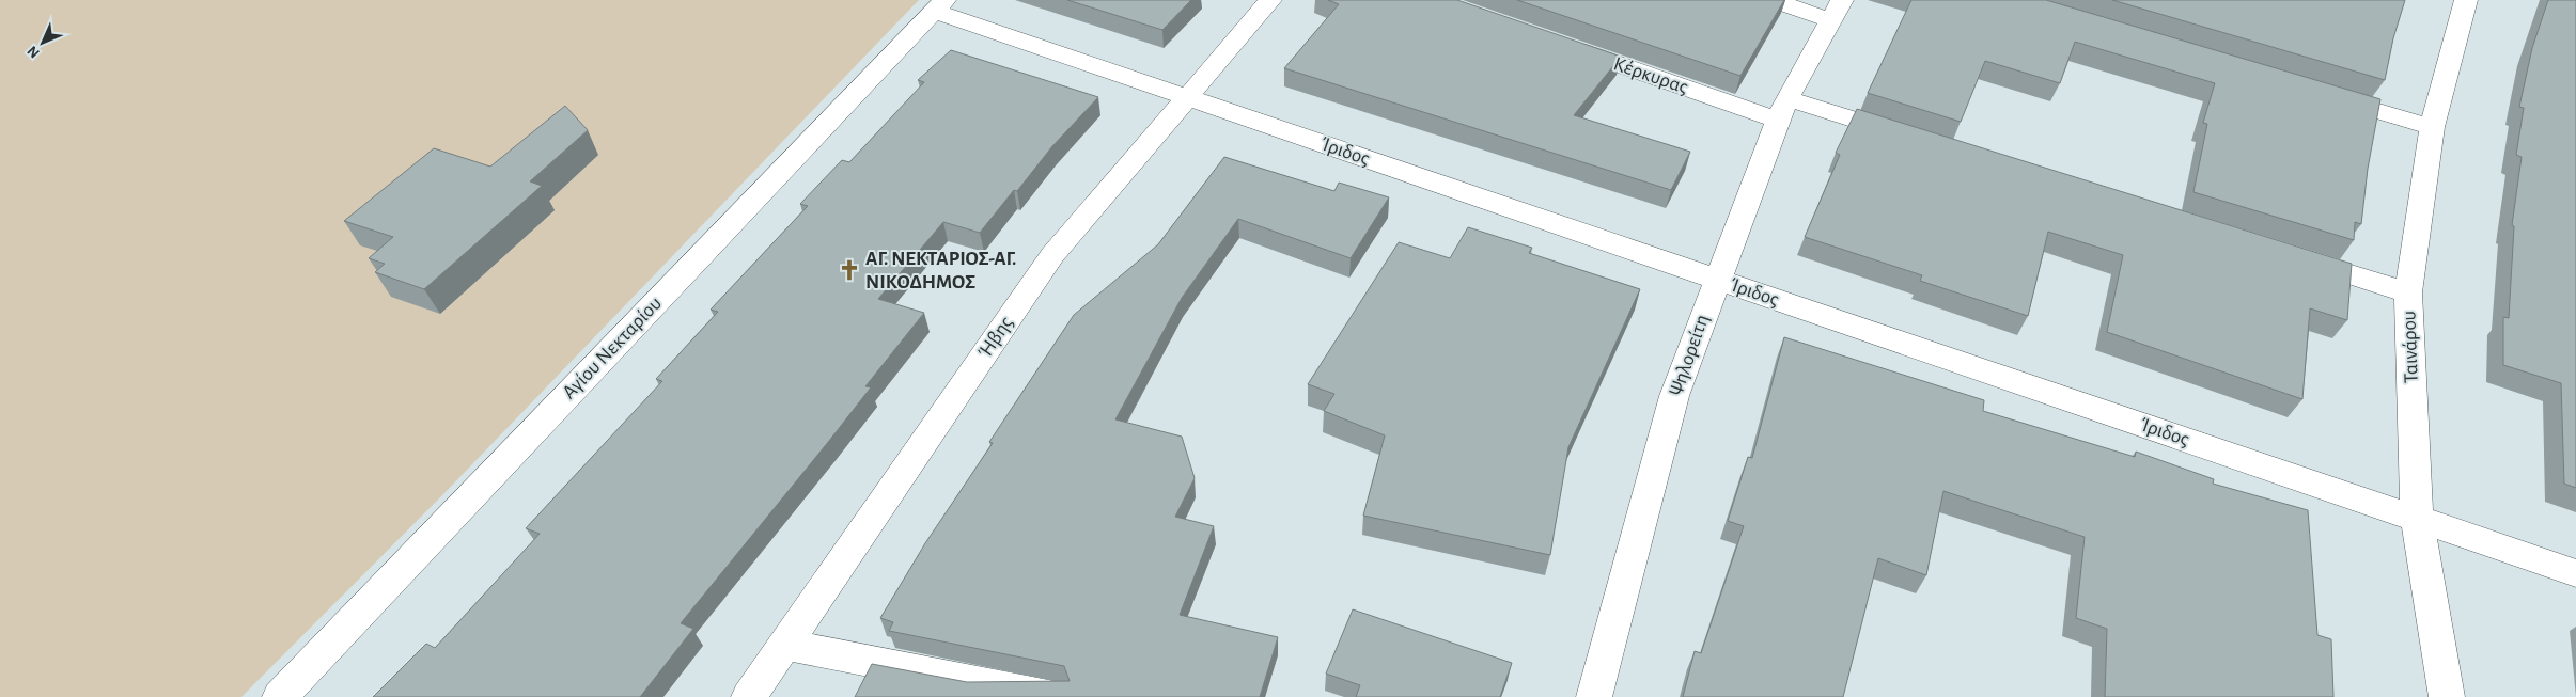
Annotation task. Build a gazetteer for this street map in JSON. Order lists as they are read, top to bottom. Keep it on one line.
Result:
{"streets":{"street":["Κέρκυρας","Ίριδος","Ήβης","Ταινάρου","Αγίου Νεκταρίου","Ψηλορείτη"]},"crossings":[["Κέρκυρας","Ψηλορείτη"],["Ίριδος","Ήβης"],["Ίριδος","Ταινάρου"],["Ίριδος","Αγίου Νεκταρίου"],["Ίριδος","Ψηλορείτη"]],"places":{"church":["ΑΓ. ΝΕΚΤΑΡΙΟΣ-ΑΓ. ΝΙΚΟΔΗΜΟΣ"]},"north":"bottom left"}
